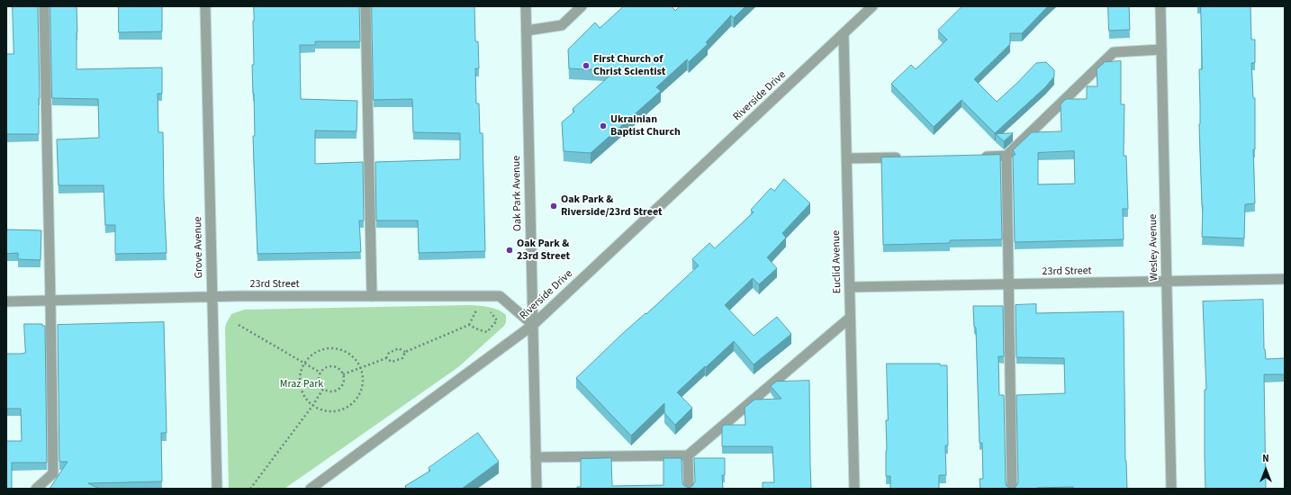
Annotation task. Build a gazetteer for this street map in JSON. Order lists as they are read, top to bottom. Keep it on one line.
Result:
{"streets":{"street":["Riverside Drive","Oak Park Avenue","Grove Avenue","Wesley Avenue","Euclid Avenue","23rd Street"]},"crossings":[["Riverside Drive","Oak Park Avenue"],["Riverside Drive","Euclid Avenue"],["Riverside Drive","23rd Street"],["Oak Park Avenue","23rd Street"],["Grove Avenue","23rd Street"],["Wesley Avenue","23rd Street"],["Euclid Avenue","23rd Street"]],"parks":["Mraz Park"],"places":["First Church of Christ Scientist","Ukrainian Baptist Church","Oak Park & Riverside/23rd Street","Oak Park & 23rd Street"],"north":"top"}
